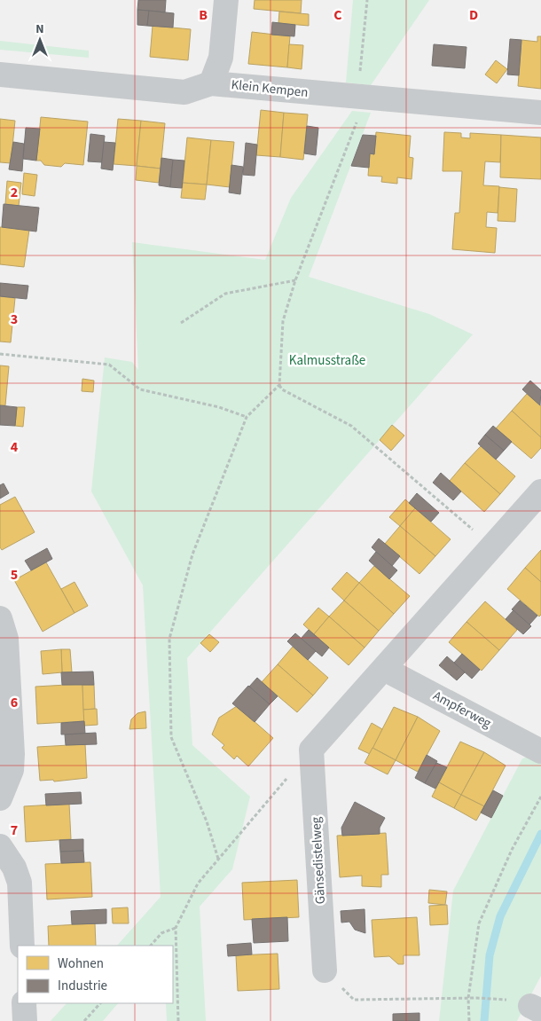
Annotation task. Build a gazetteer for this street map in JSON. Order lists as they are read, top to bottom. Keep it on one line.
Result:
{"streets":{"street":["Klein Kempen","Ampferweg","Gänsedistelweg"]},"parks":["Kalmusstraße"],"legend":["Wohnen","Industrie"],"north":"top","grid":{"columns":["B","C","D"],"rows":["2","3","4","5","6","7"]}}
